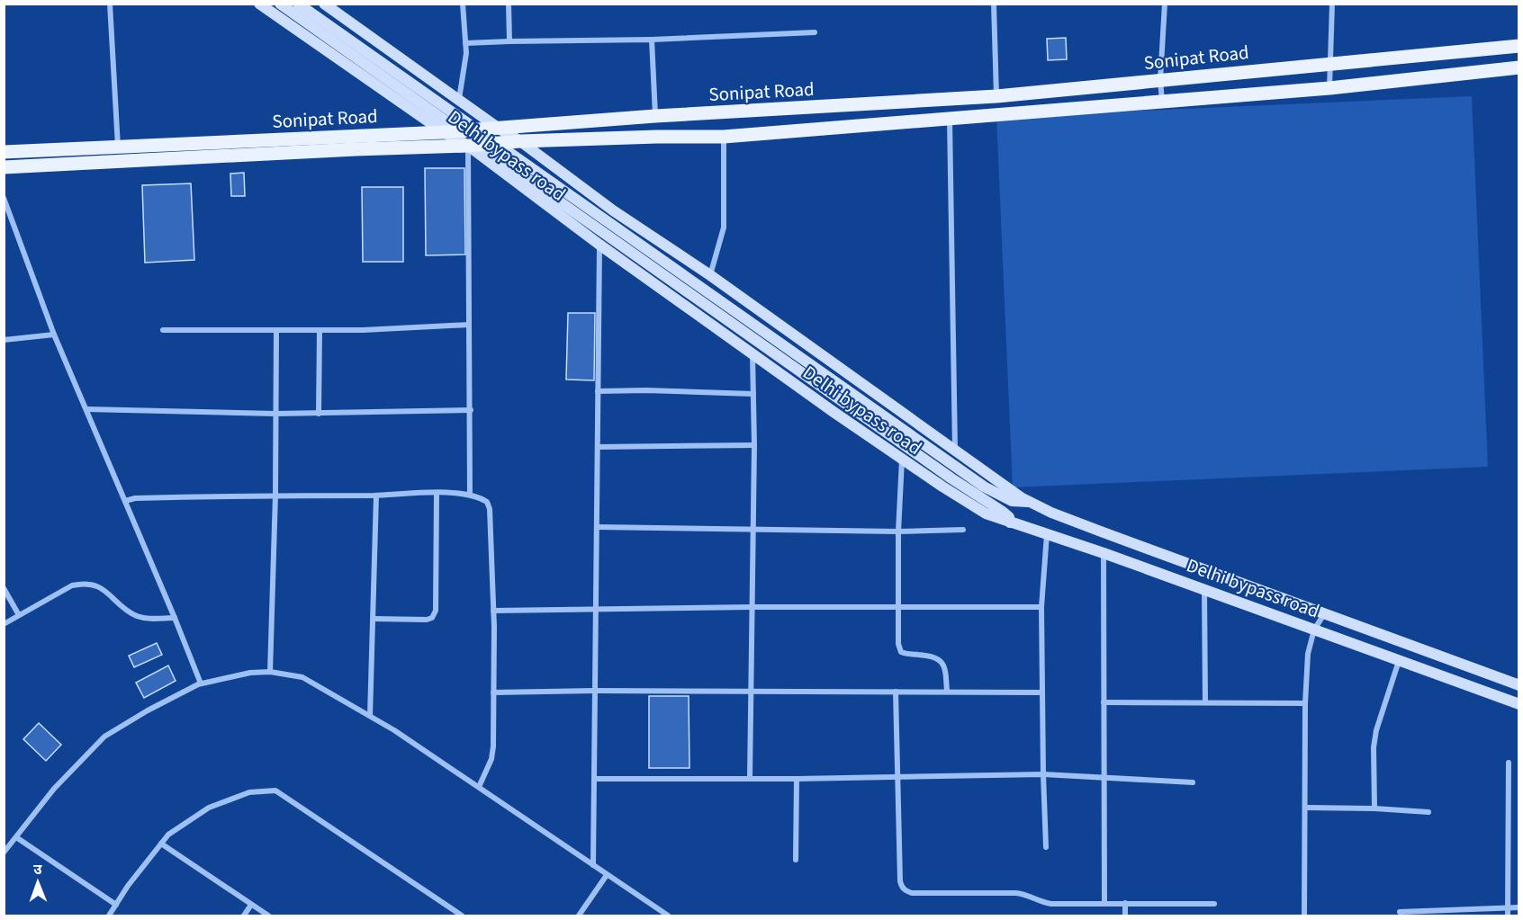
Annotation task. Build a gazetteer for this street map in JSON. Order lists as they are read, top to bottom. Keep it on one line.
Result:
{"streets":{"main road":["Sonipat Road","Delhi bypass road"]},"crossings":[["Sonipat Road","Delhi bypass road"]],"north":"top"}
